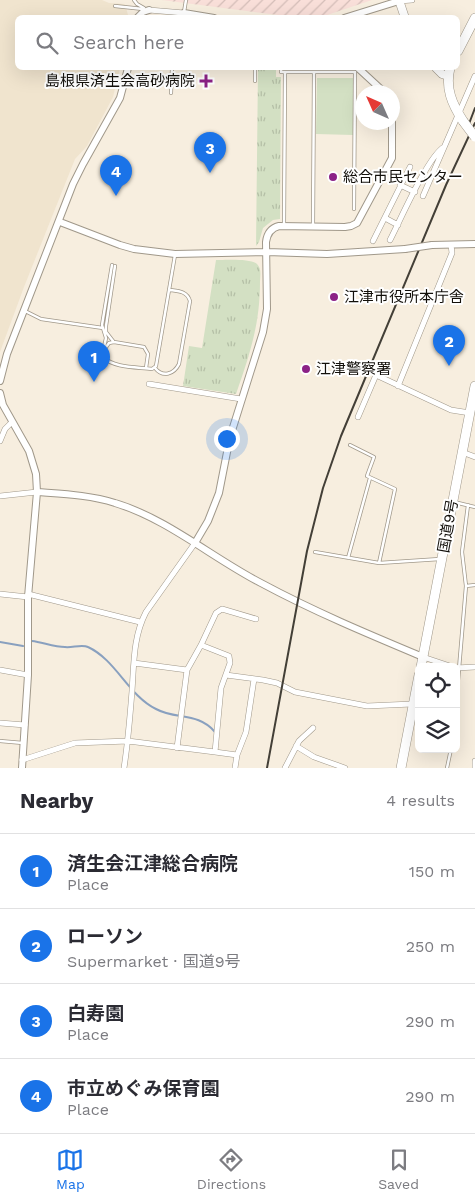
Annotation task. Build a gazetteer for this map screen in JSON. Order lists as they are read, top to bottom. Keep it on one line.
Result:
{"streets":{"highway":["国道9号"]},"places":{"health":["島根県済生会高砂病院"],"other":["総合市民センター","江津市役所本庁舎","江津警察署"]},"north":"top left","page":{"search":"Search here","pins":["3","4","2","1"],"heading":["Nearby","4 results"],"list":[{"mark":"1","name":"済生会江津総合病院","note":"Place","value":"150 m"},{"mark":"2","name":"ローソン","note":"Supermarket · 国道9号","value":"250 m"},{"mark":"3","name":"白寿園","note":"Place","value":"290 m"},{"mark":"4","name":"市立めぐみ保育園","note":"Place","value":"290 m"}],"nav":["Map","Directions","Saved"]}}
